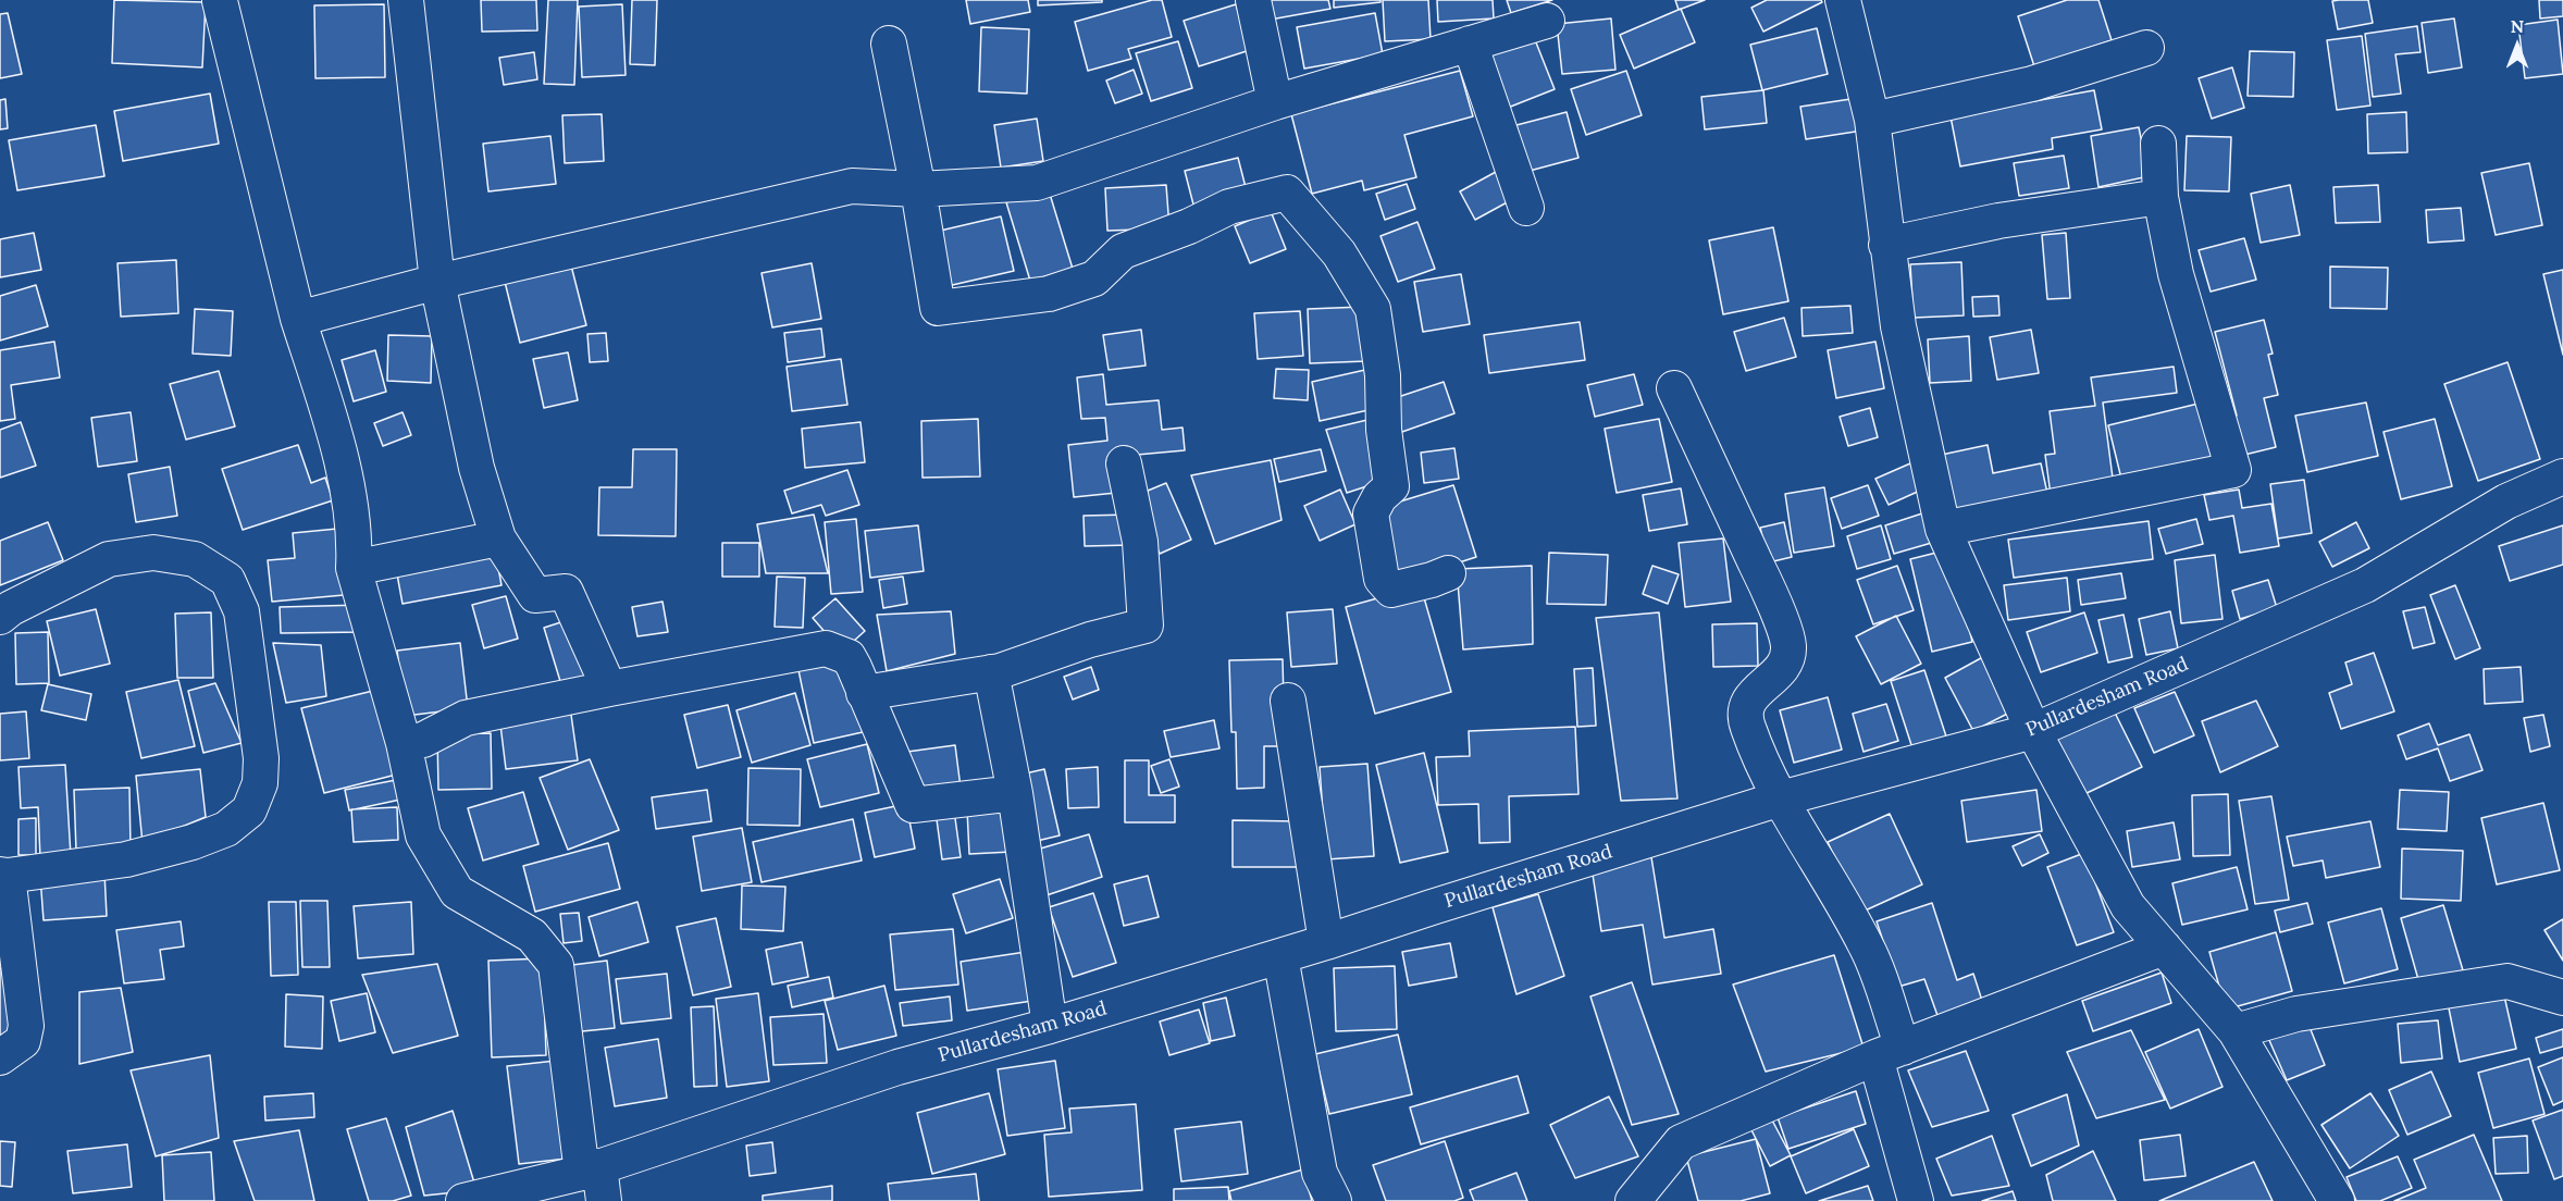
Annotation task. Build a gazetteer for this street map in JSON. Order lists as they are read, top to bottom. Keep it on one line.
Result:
{"streets":{"street":["Pullardesham Road"]},"north":"top"}
